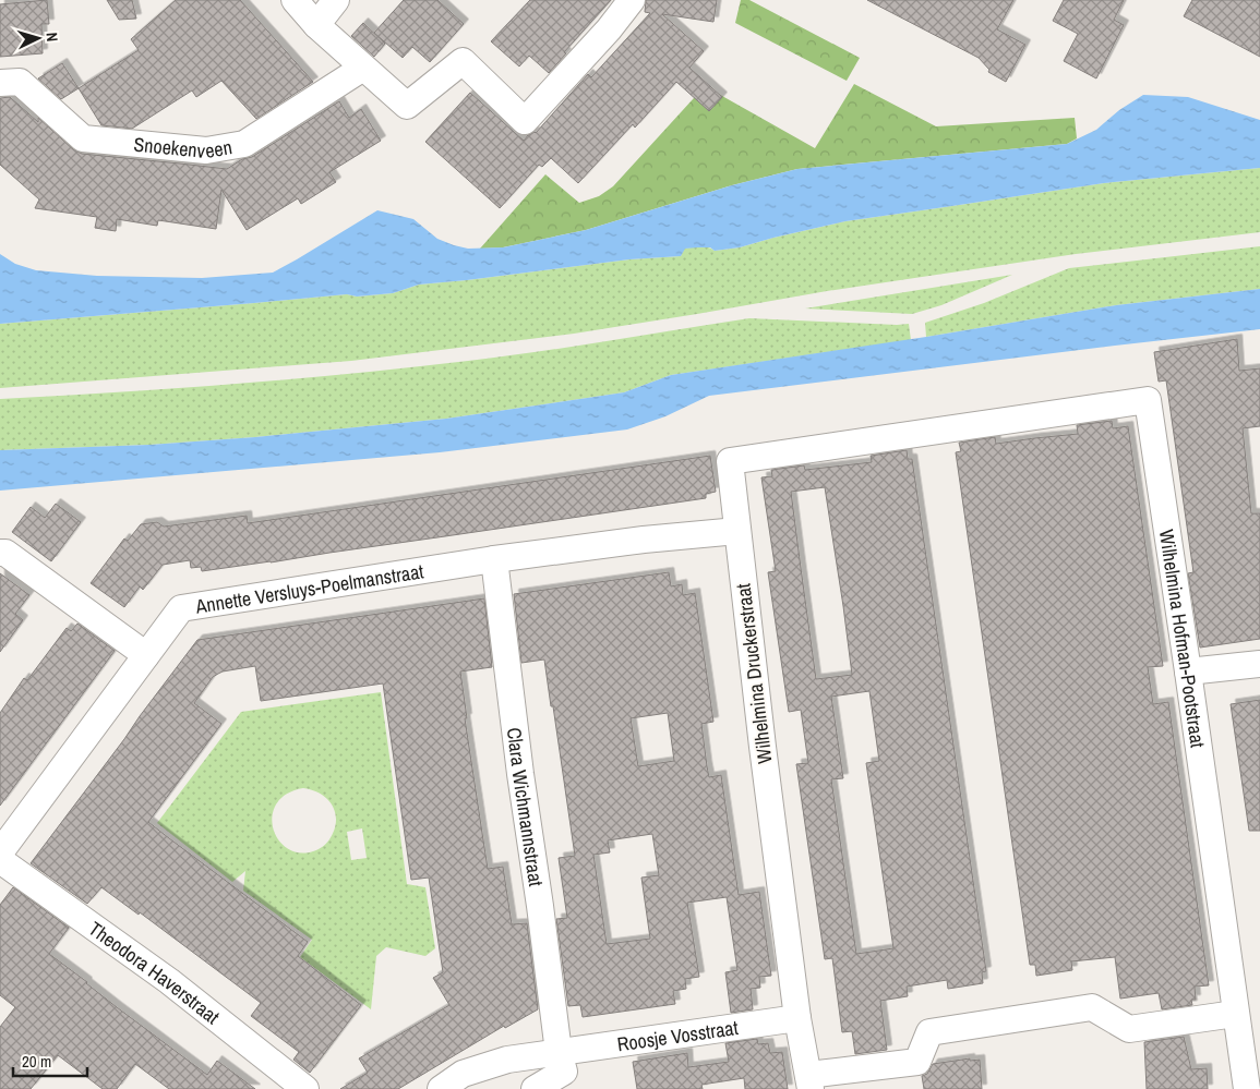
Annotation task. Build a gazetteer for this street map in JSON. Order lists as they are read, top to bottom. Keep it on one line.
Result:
{"streets":{"street":["Snoekenveen","Annette Versluys-Poelmanstraat","Wilhelmina Hofman-Pootstraat","Wilhelmina Druckerstraat","Clara Wichmannstraat","Theodora Haverstraat","Roosje Vosstraat"]},"crossings":[["Annette Versluys-Poelmanstraat","Wilhelmina Druckerstraat"],["Annette Versluys-Poelmanstraat","Clara Wichmannstraat"],["Wilhelmina Hofman-Pootstraat","Wilhelmina Druckerstraat"],["Wilhelmina Druckerstraat","Roosje Vosstraat"],["Clara Wichmannstraat","Roosje Vosstraat"]],"scale_bar":"20 m","north":"right"}
